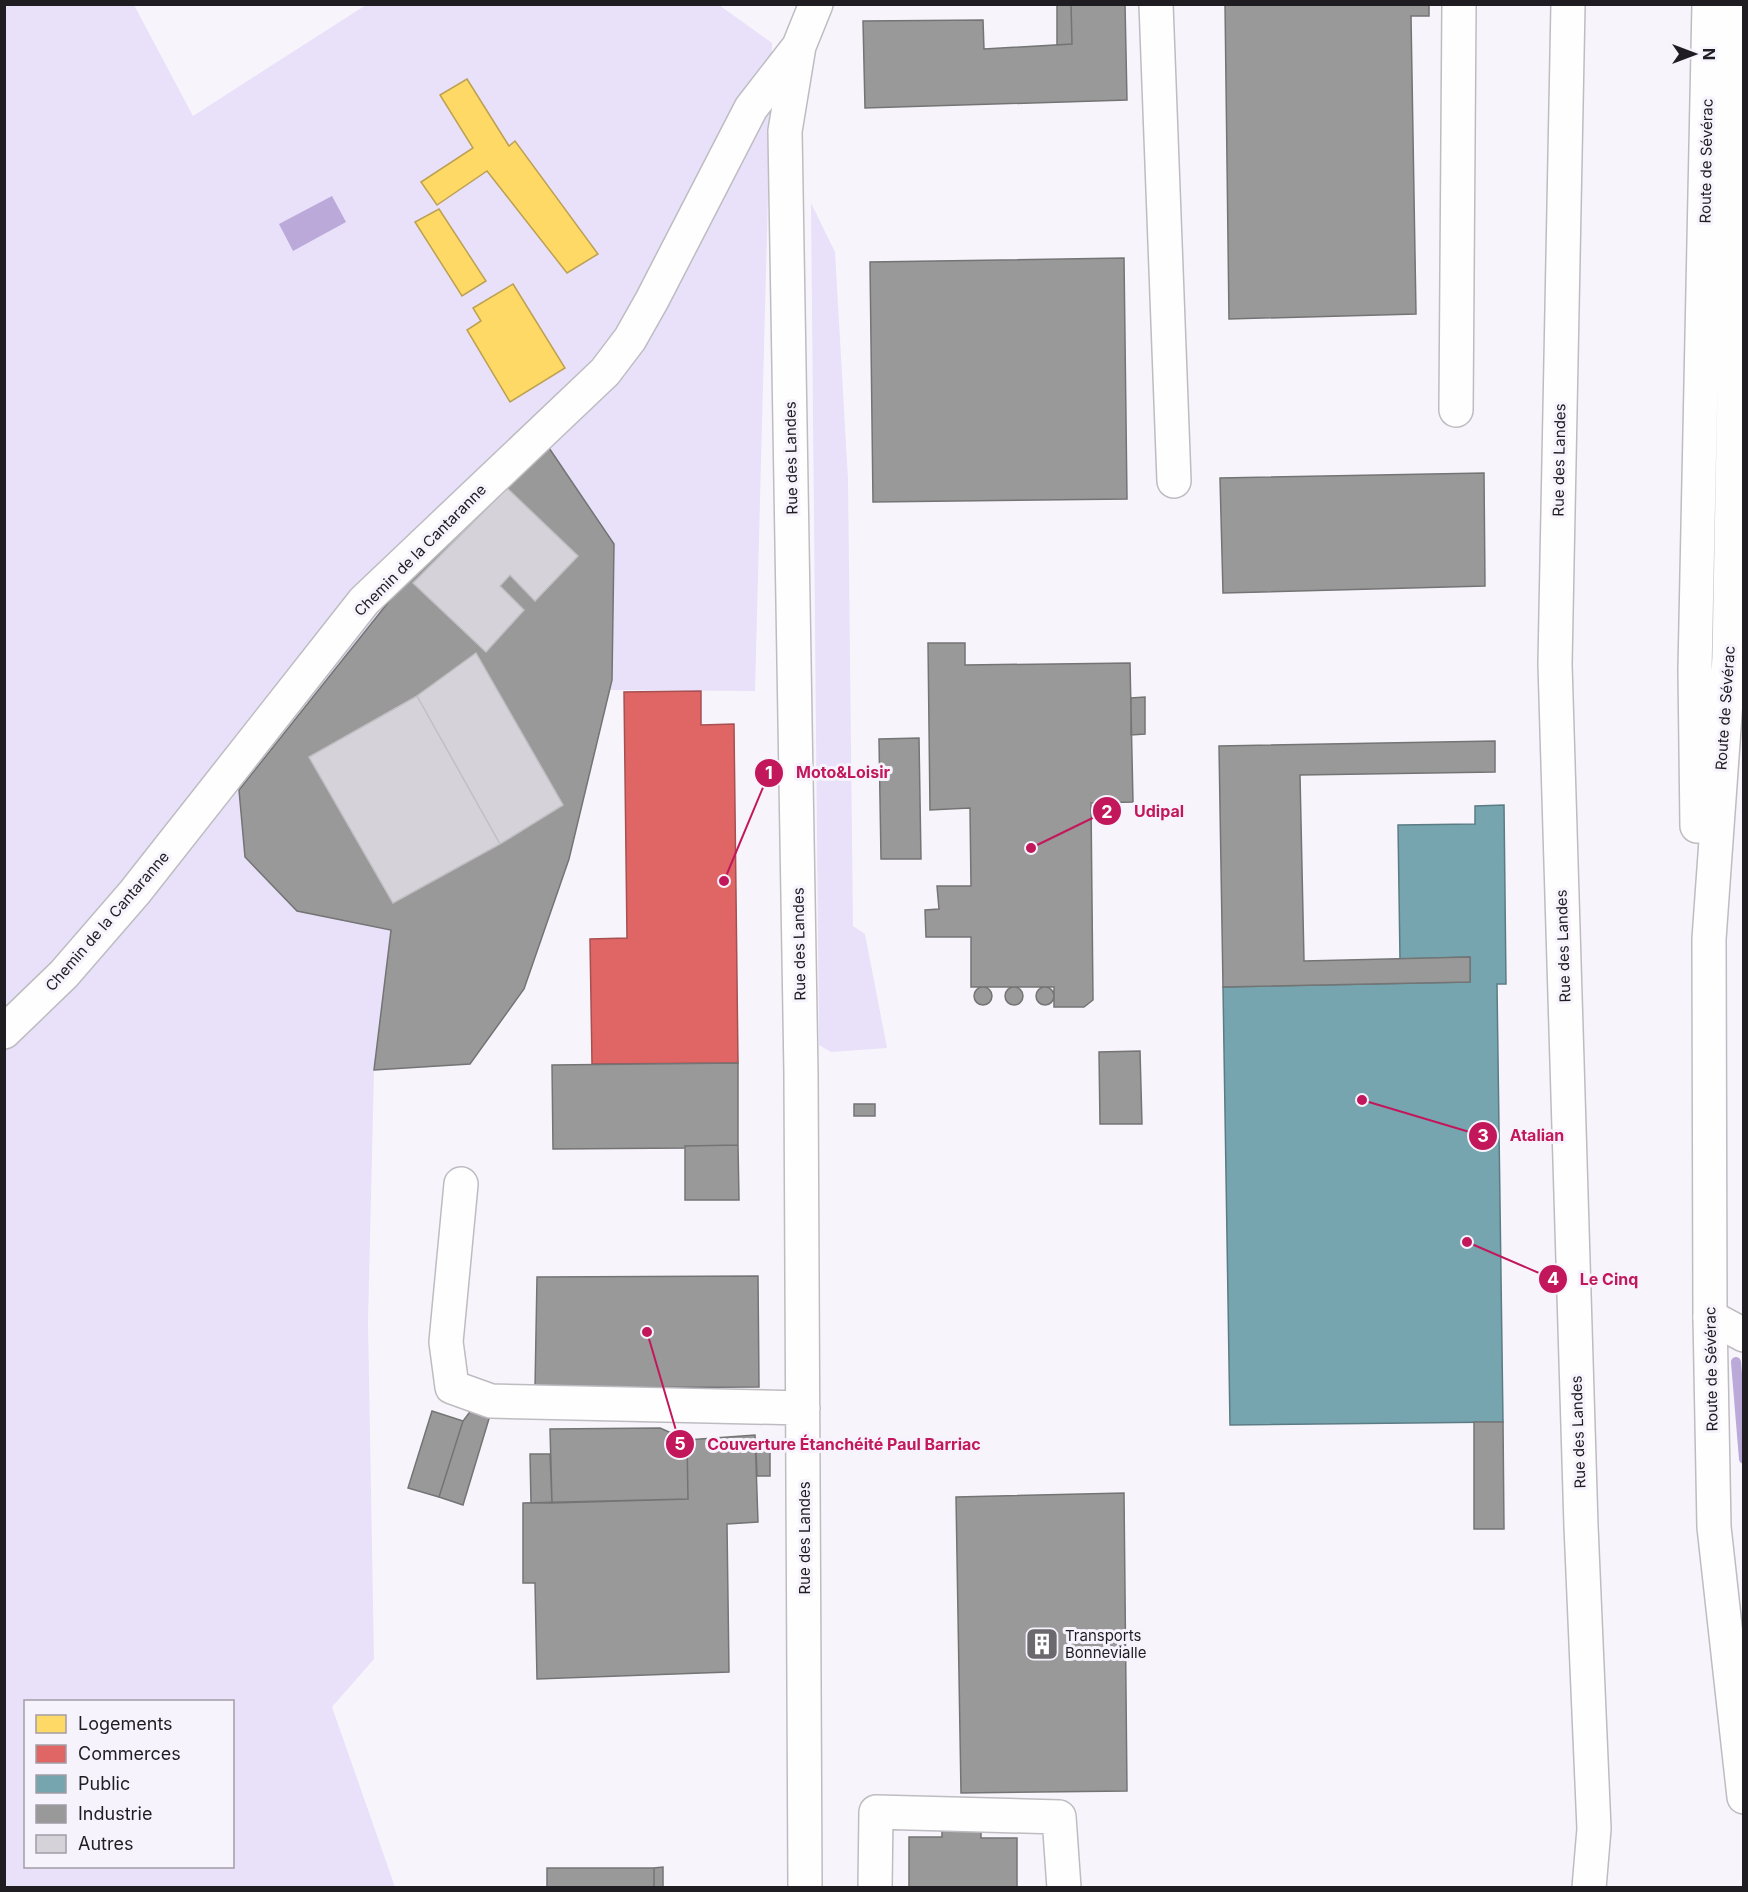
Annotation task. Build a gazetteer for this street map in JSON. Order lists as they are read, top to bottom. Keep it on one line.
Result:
{"streets":{"street":["Route de Sévérac","Rue des Landes","Chemin de la Cantaranne"]},"crossings":[["Rue des Landes","Chemin de la Cantaranne"]],"places":{"other":["Udipal","Moto&Loisir","Atalian","Le Cinq","Couverture Étanchéité Paul Barriac"],"building":["Transports Bonnevialle"]},"legend":["Logements","Commerces","Public","Industrie","Autres"],"north":"right"}
